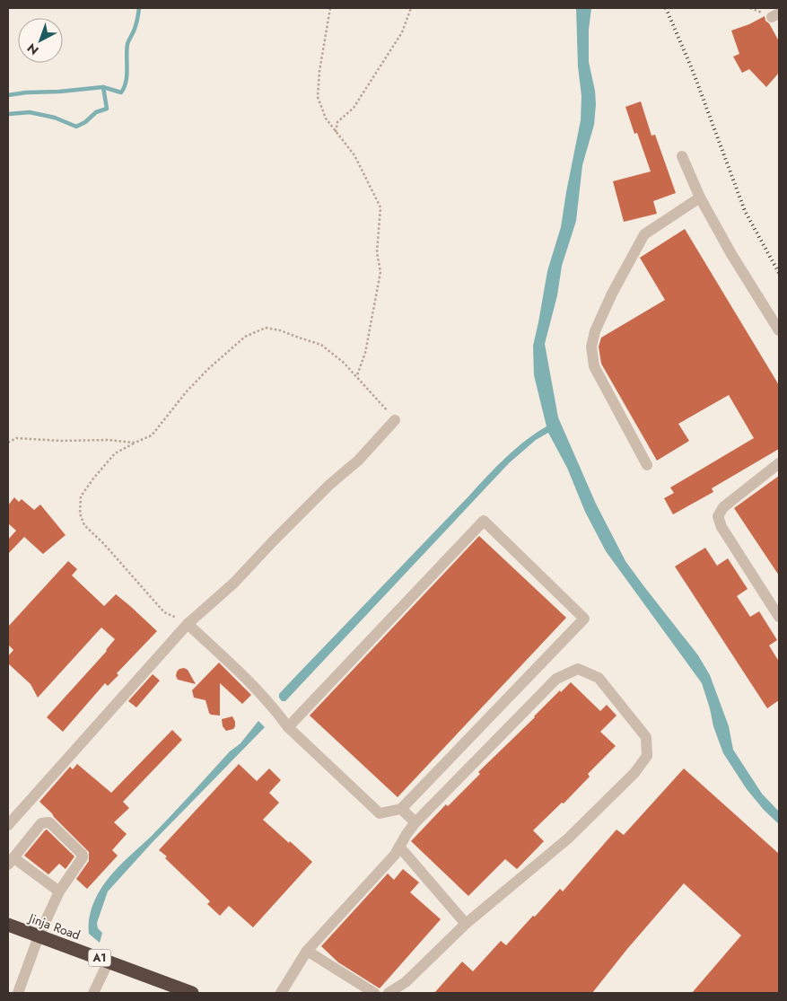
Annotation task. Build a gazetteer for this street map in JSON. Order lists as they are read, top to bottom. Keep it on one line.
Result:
{"streets":{"highway":["Jinja Road","A1"]},"north":"bottom left"}
